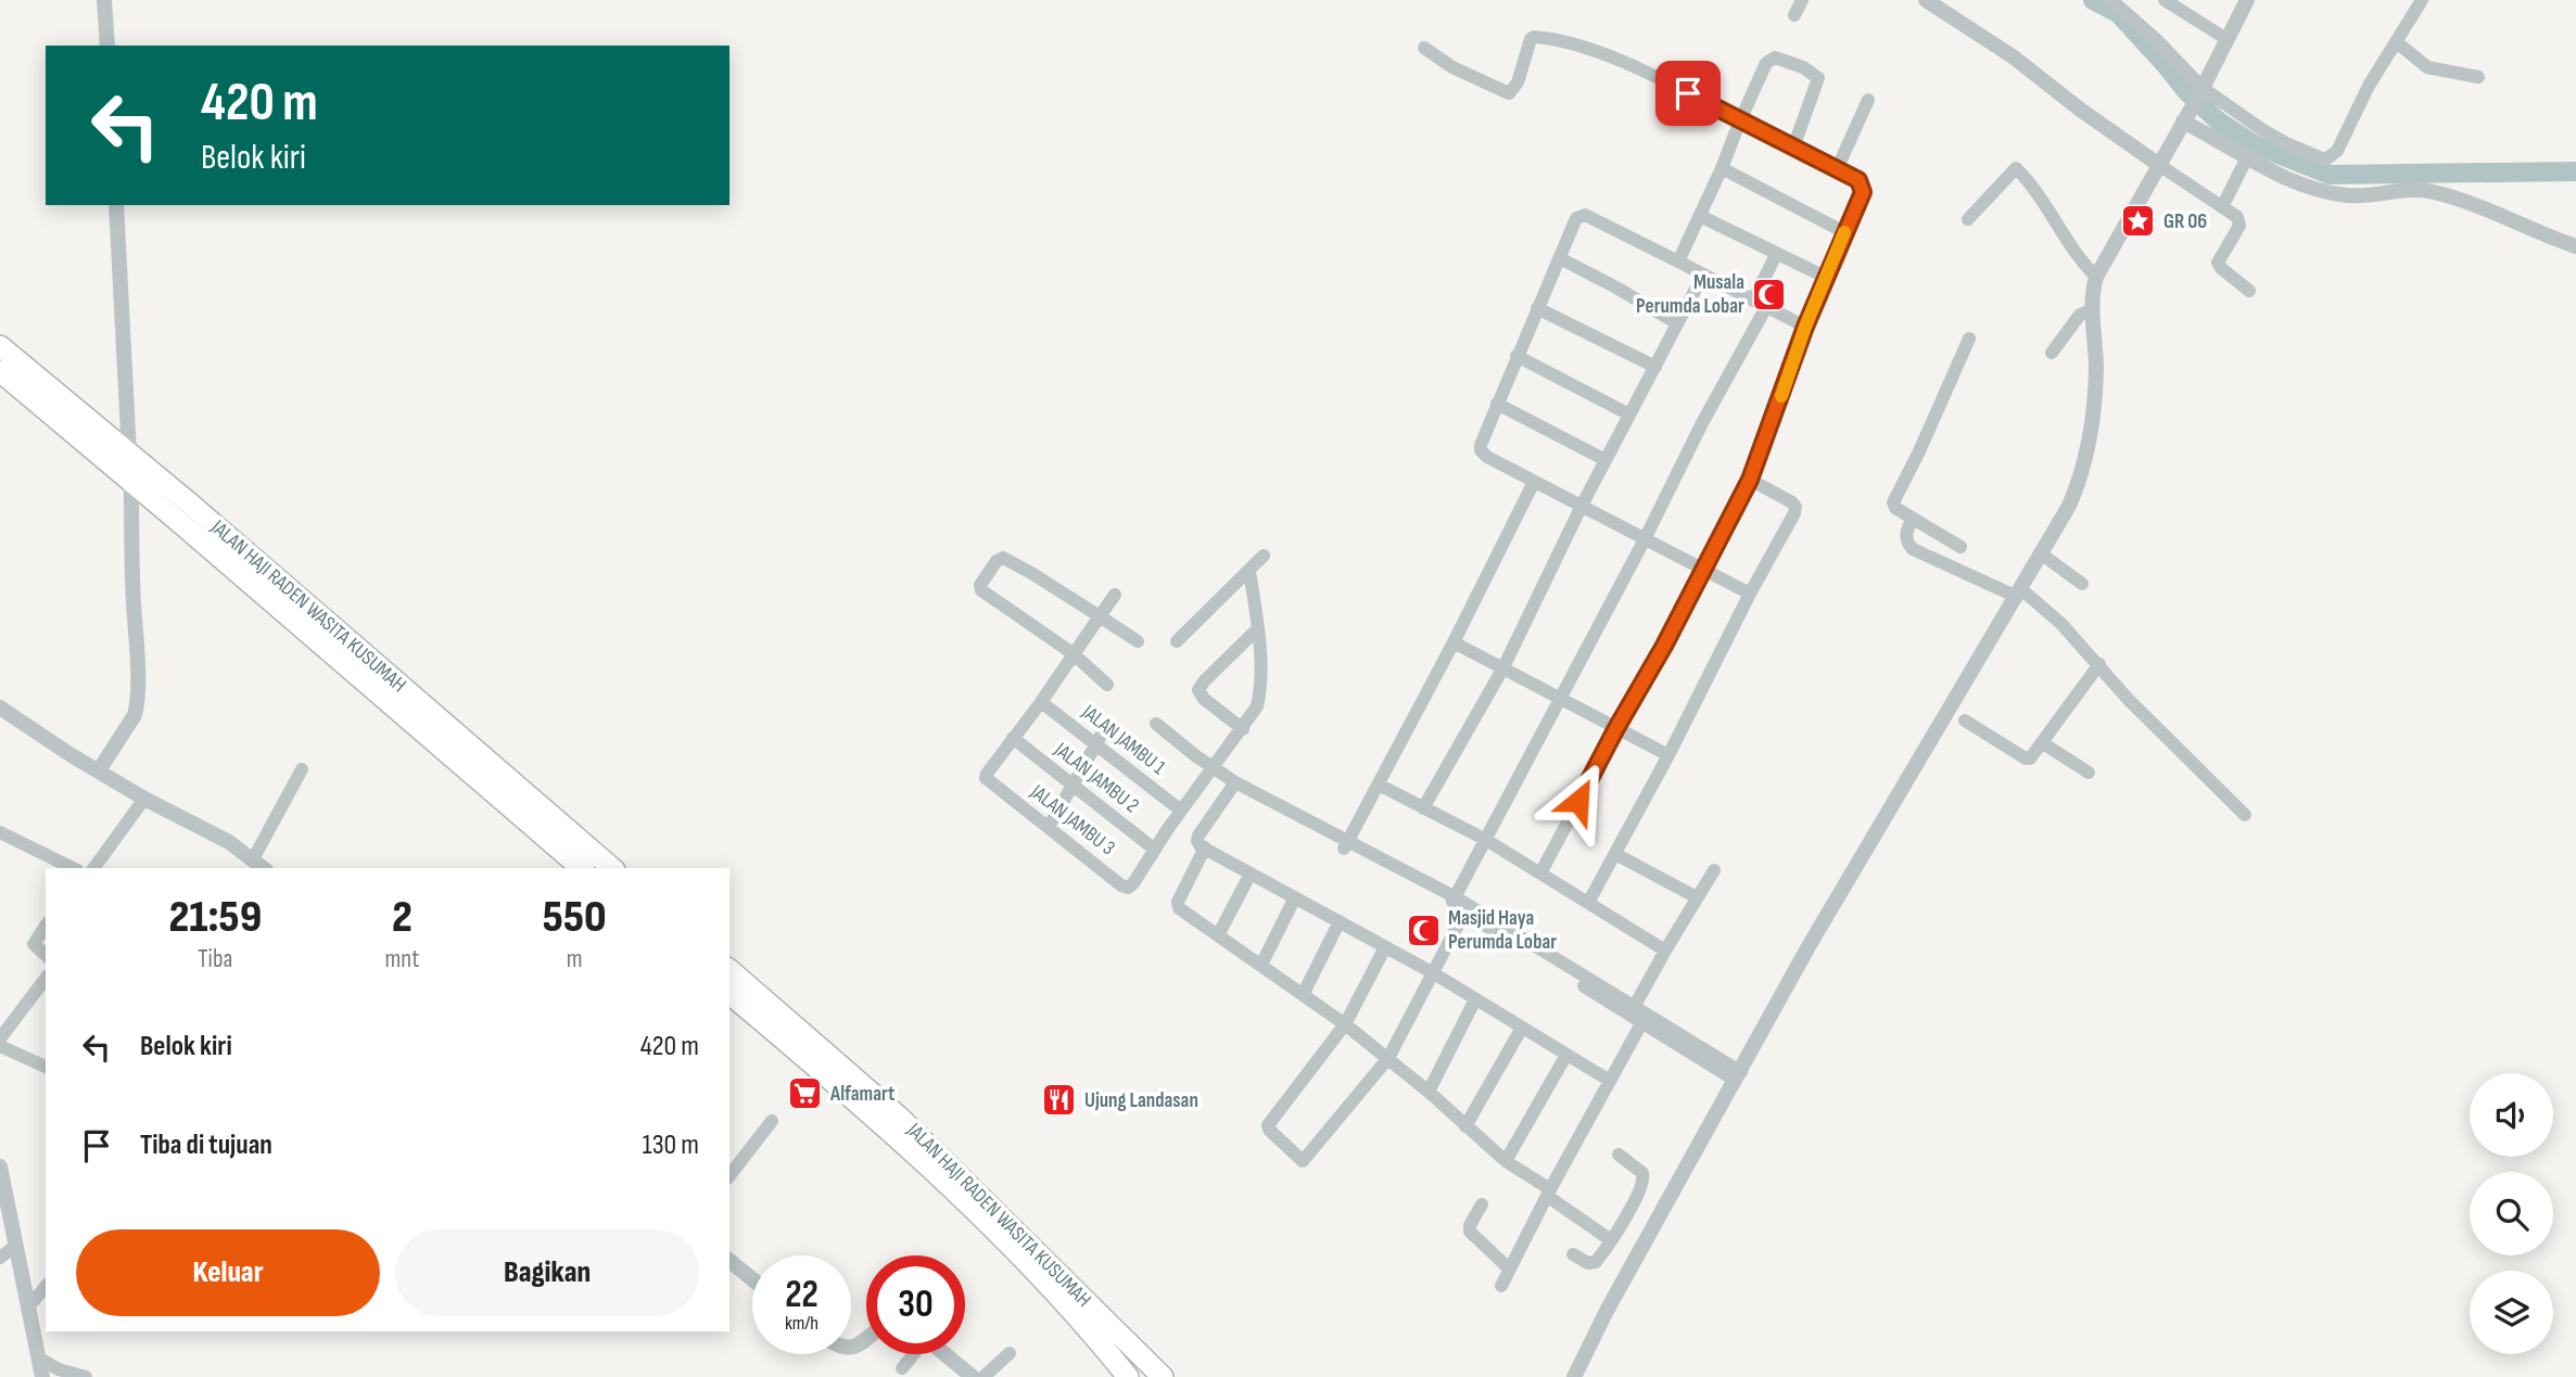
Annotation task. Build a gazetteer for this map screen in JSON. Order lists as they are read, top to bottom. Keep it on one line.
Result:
{"streets":{"highway":["JALAN HAJI RADEN WASITA KUSUMAH"],"street":["JALAN JAMBU 1","JALAN JAMBU 2","JALAN JAMBU 3"]},"crossings":[["JALAN JAMBU 2","JALAN JAMBU 3"]],"places":{"place":["GR 06"],"mosque":["Musala Perumda Lobar","Masjid Haya Perumda Lobar"],"supermarket":["Alfamart"],"restaurant":["Ujung Landasan"]},"page":{"turn":["420 m","Belok kiri"],"eta":["21:59","Tiba","2","mnt","550","m"],"list":[{"name":"Belok kiri","value":"420 m"},{"name":"Tiba di tujuan","value":"130 m"}],"buttons":["Keluar","Bagikan"],"speed":"22 km/h","limit":"30"}}
